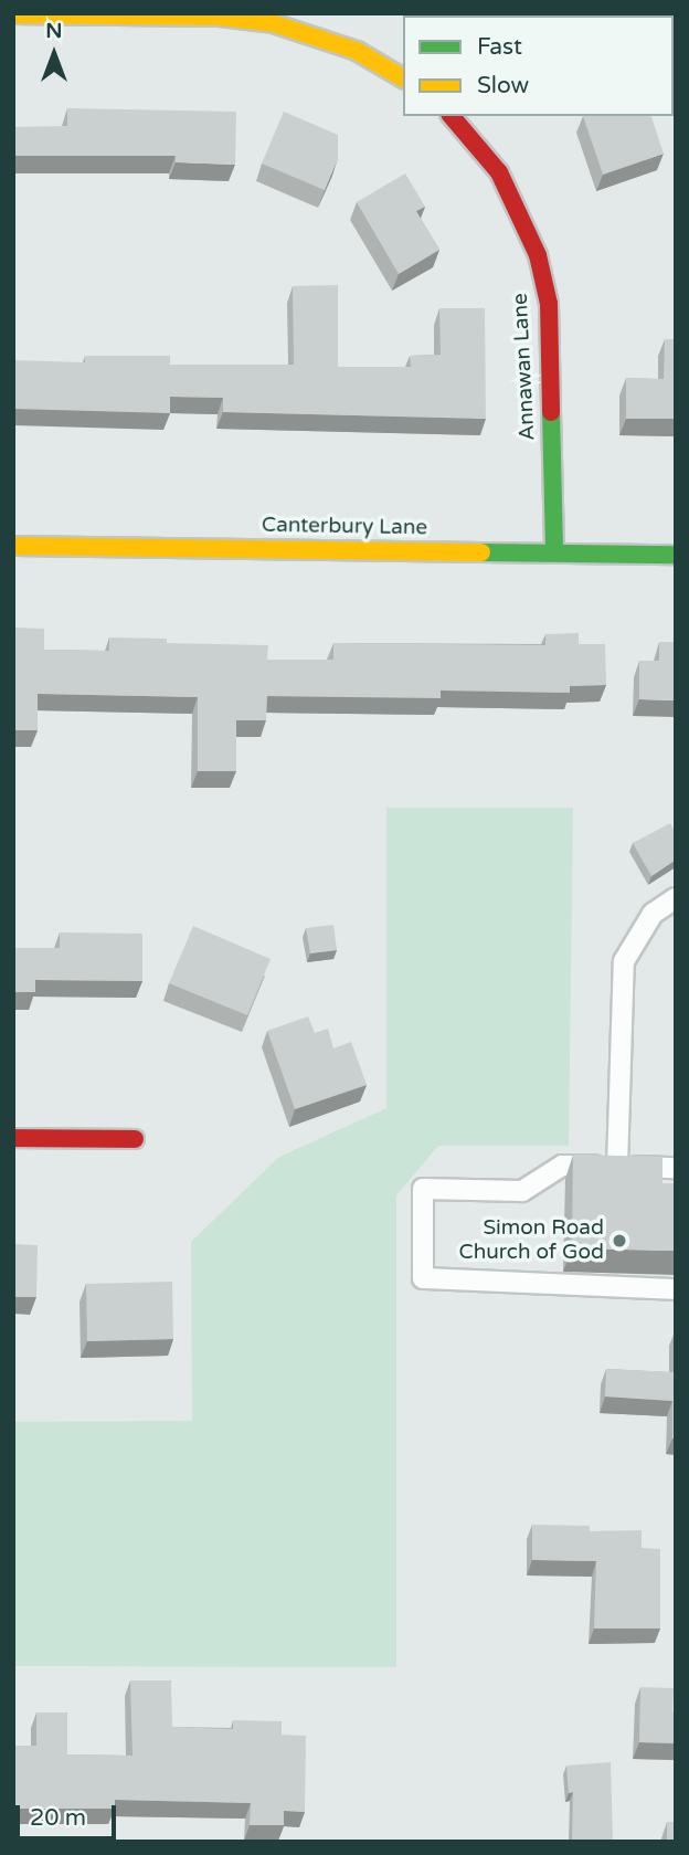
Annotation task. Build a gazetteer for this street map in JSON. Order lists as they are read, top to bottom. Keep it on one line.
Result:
{"streets":{"street":["Annawan Lane","Canterbury Lane"]},"crossings":[["Annawan Lane","Canterbury Lane"]],"places":["Simon Road Church of God"],"legend":["Fast","Slow"],"scale_bar":"20 m","north":"top"}
